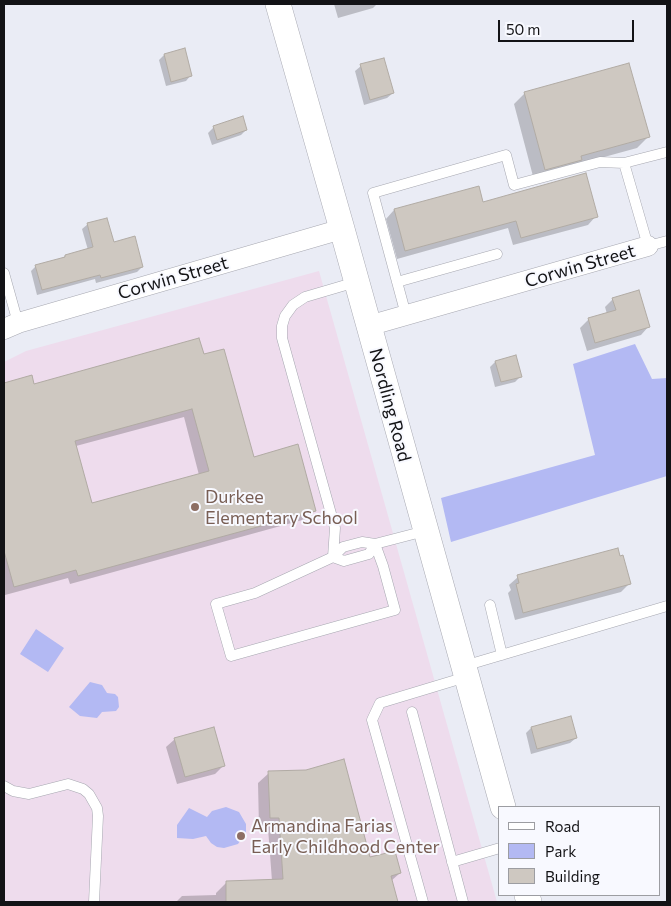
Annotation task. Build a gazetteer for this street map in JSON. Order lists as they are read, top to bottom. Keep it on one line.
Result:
{"streets":{"street":["Corwin Street","Nordling Road"]},"crossings":[["Corwin Street","Nordling Road"]],"places":["Durkee Elementary School","Armandina Farias Early Childhood Center"],"legend":["Road","Park","Building"],"scale_bar":"50 m"}
